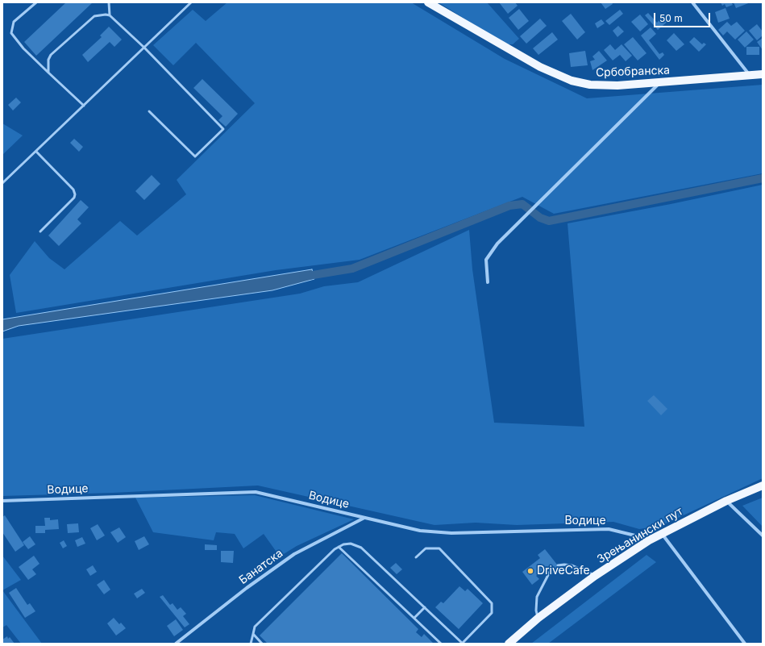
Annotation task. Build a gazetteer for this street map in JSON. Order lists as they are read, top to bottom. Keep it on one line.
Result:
{"streets":{"main road":["Србобранска","Зрењанински пут"],"street":["Водице","Банатска"]},"crossings":[["Водице","Зрењанински пут"],["Водице","Банатска"]],"places":["DriveCafe"],"scale_bar":"50 m"}
